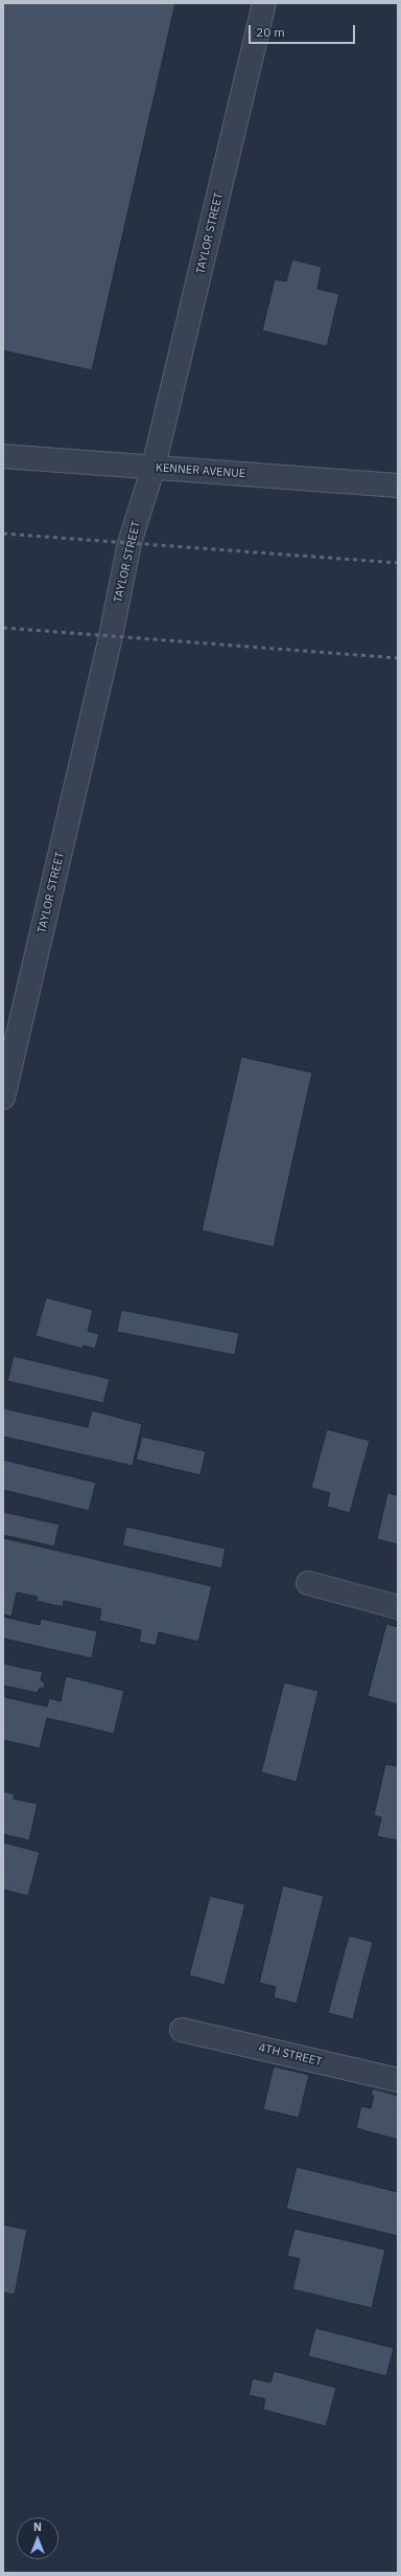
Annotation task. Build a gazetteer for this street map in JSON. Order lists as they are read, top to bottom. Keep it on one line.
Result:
{"streets":{"street":["TAYLOR STREET","KENNER AVENUE","4TH STREET"]},"crossings":[["TAYLOR STREET","KENNER AVENUE"]],"scale_bar":"20 m","north":"top"}
